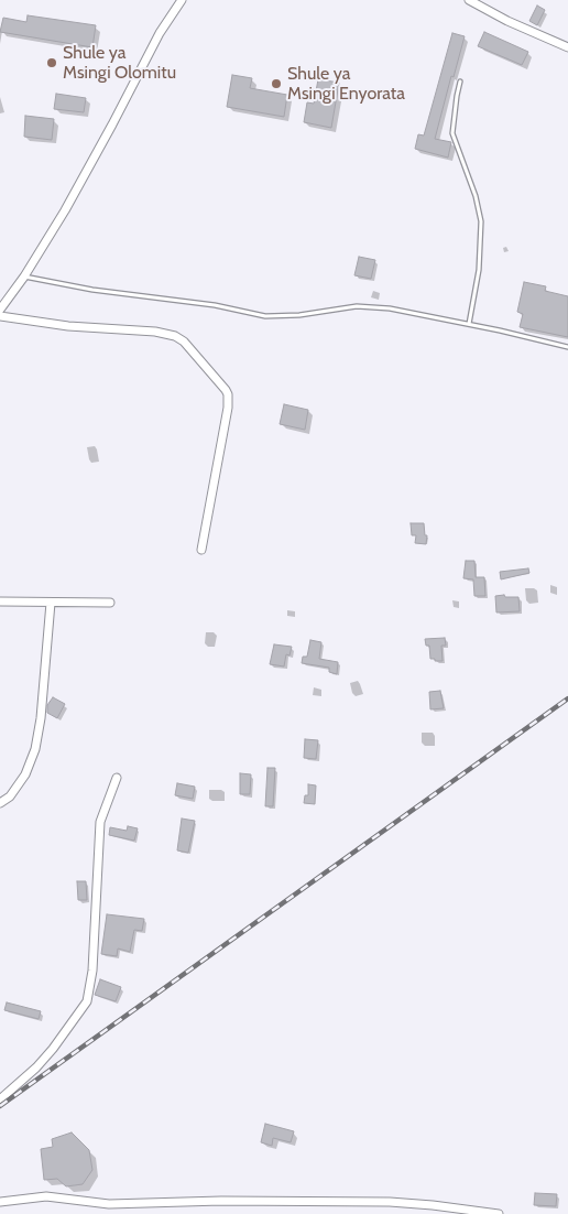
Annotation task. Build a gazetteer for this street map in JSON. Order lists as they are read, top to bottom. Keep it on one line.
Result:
{"places":["Shule ya Msingi Olomitu","Shule ya Msingi Enyorata"]}
